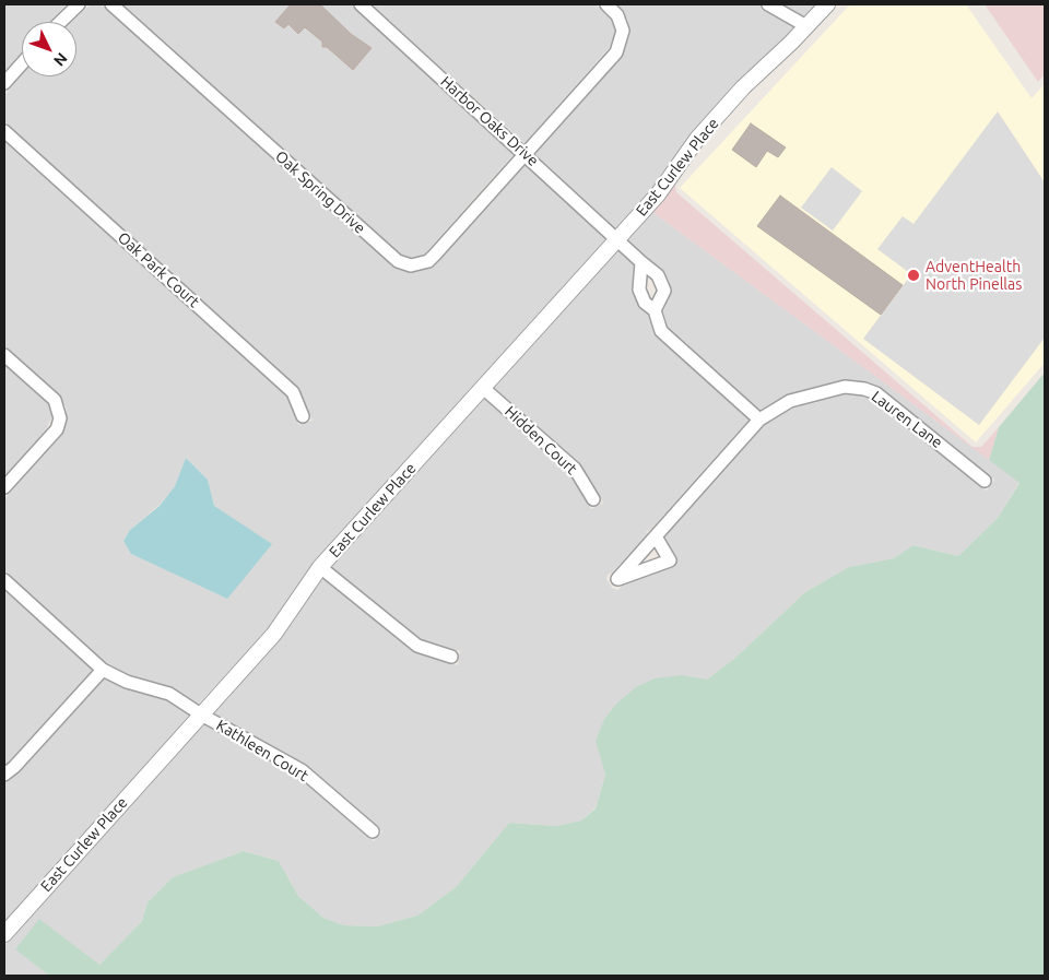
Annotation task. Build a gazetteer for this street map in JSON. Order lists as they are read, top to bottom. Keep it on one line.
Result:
{"streets":{"street":["Harbor Oaks Drive","East Curlew Place","Oak Spring Drive","Oak Park Court","Lauren Lane","Hidden Court","Kathleen Court"]},"crossings":[["Harbor Oaks Drive","East Curlew Place"],["Harbor Oaks Drive","Oak Spring Drive"],["East Curlew Place","Hidden Court"],["East Curlew Place","Kathleen Court"]],"places":["AdventHealth North Pinellas"],"north":"bottom right"}
